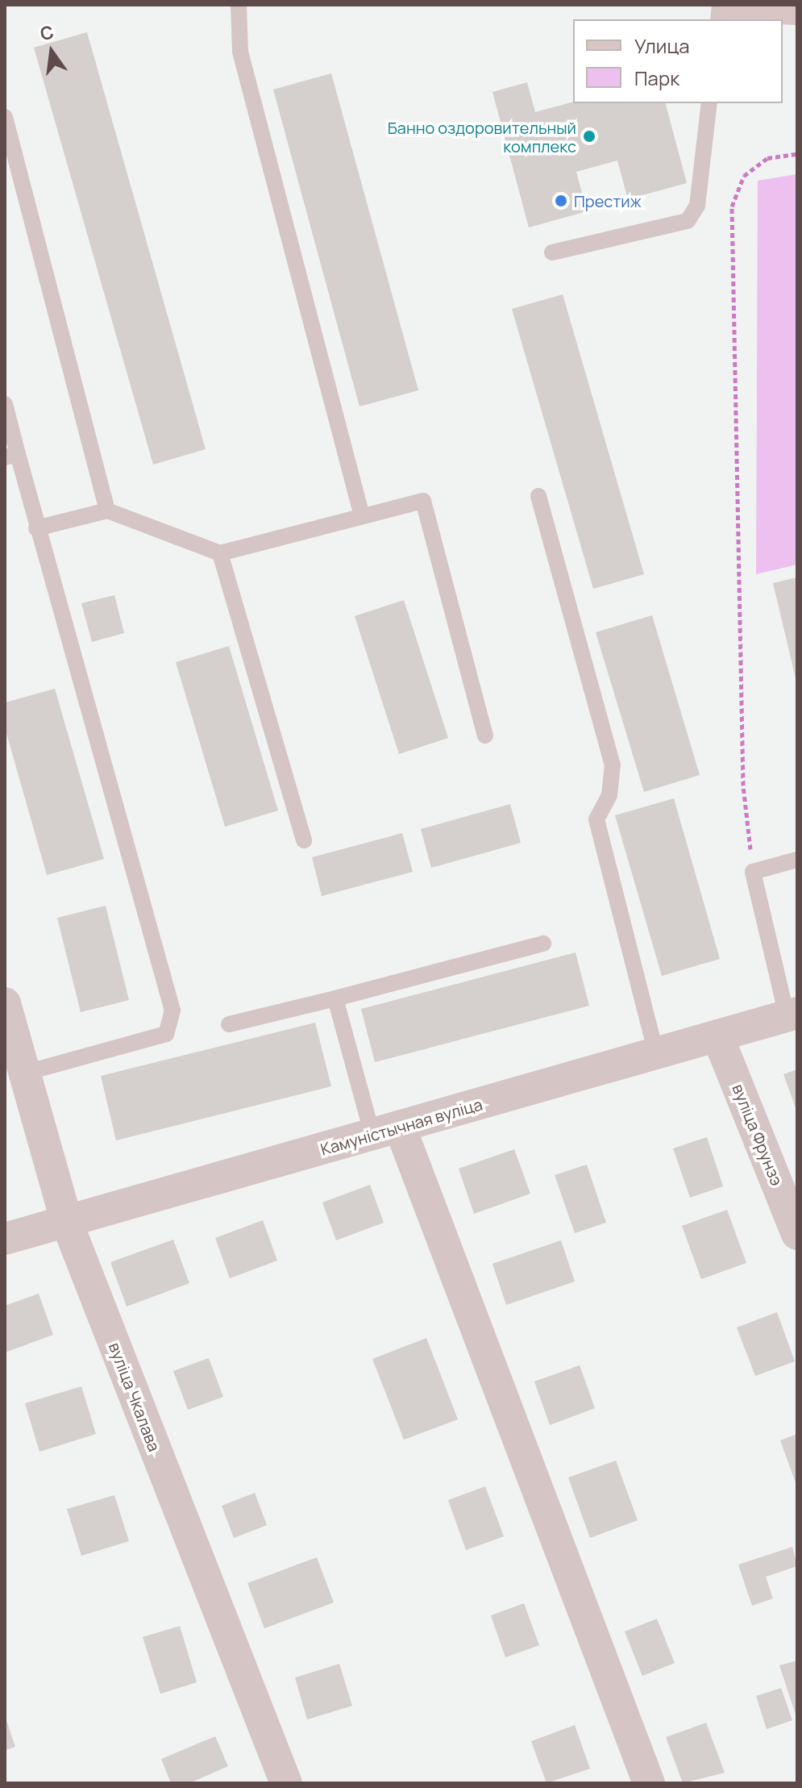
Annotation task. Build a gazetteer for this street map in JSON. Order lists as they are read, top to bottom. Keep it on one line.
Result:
{"streets":{"street":["Камуністычная вуліца","вуліца Фрунзэ","вуліца Чкалава"]},"crossings":[["Камуністычная вуліца","вуліца Фрунзэ"],["Камуністычная вуліца","вуліца Чкалава"]],"places":["Банно оздоровительный комплекс","Престиж"],"legend":["Улица","Парк"],"north":"top"}
